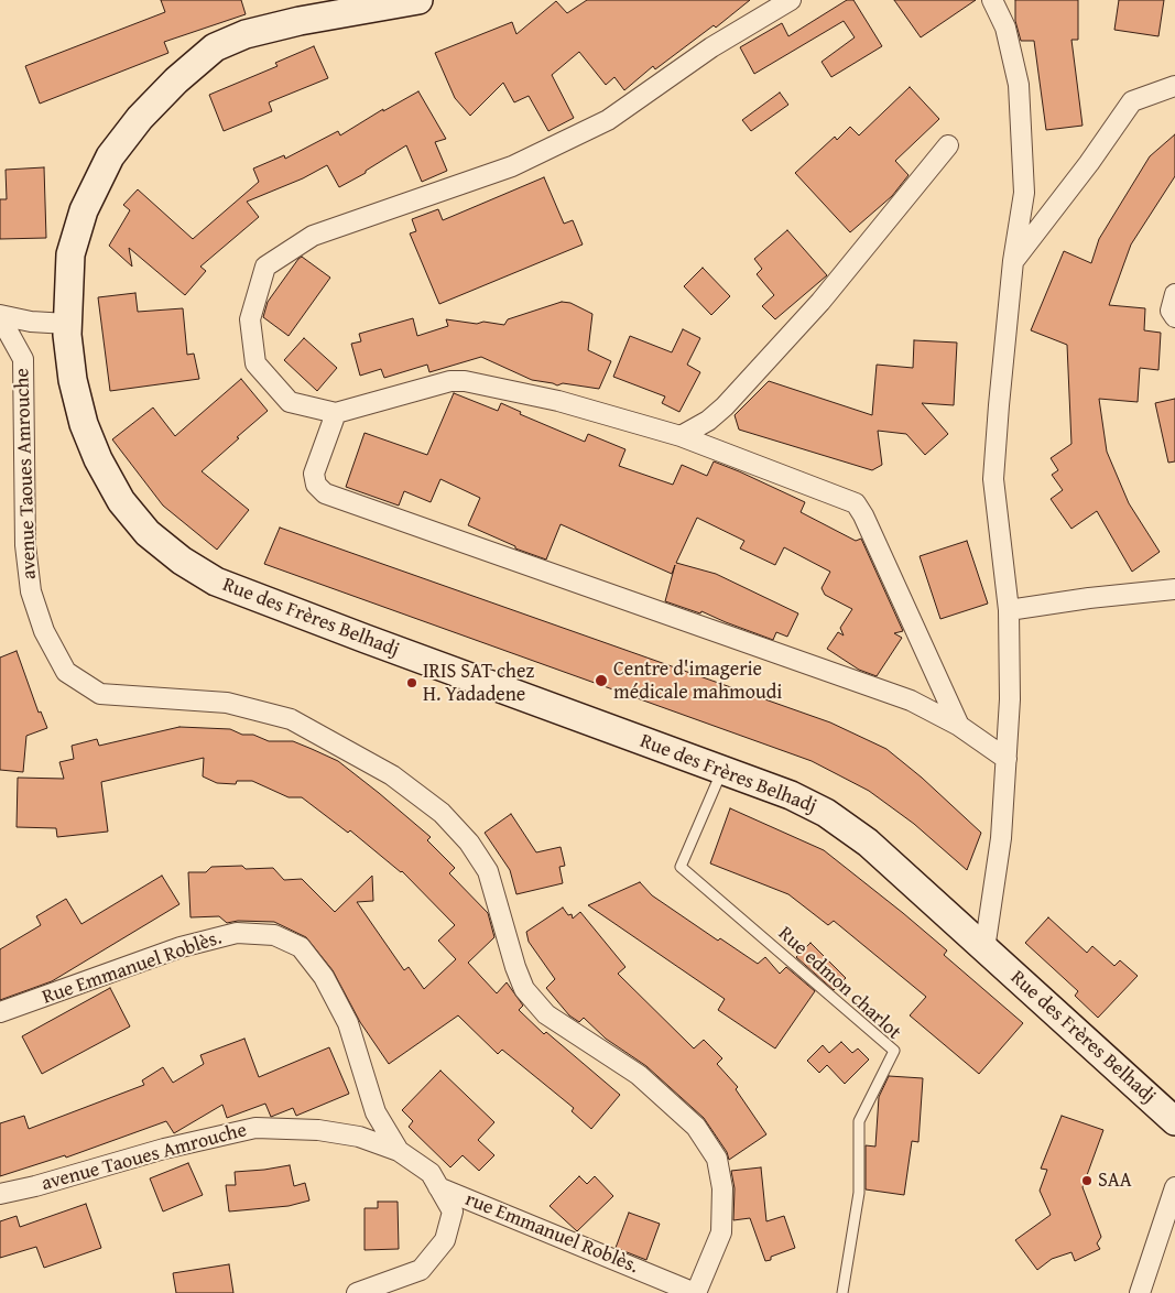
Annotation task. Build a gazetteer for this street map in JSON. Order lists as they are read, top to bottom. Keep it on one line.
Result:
{"streets":{"main road":["Rue des Frères Belhadj"],"street":["avenue Taoues Amrouche","Rue Emmanuel Roblès.","rue Emmanuel Roblès."],"lane":["Rue edmon charlot"]},"crossings":[["avenue Taoues Amrouche","Rue Emmanuel Roblès."],["avenue Taoues Amrouche","rue Emmanuel Roblès."],["Rue des Frères Belhadj","Rue edmon charlot"]],"places":["Centre d'imagerie médicale mahmoudi","IRIS SAT chez H. Yadadene","SAA"]}
